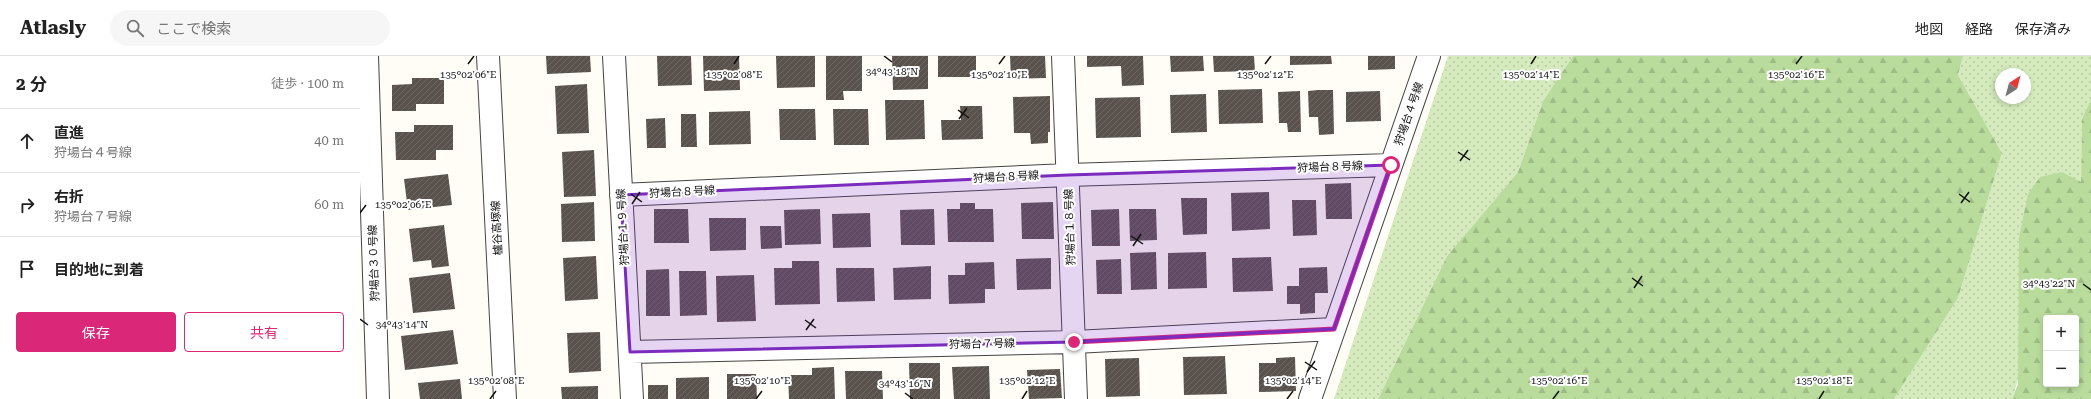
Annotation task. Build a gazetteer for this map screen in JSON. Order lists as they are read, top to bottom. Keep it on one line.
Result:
{"streets":{"street":["狩場台４号線","狩場台８号線","狩場台１９号線","狩場台１８号線","櫨谷高塚線","狩場台３０号線","狩場台７号線"]},"crossings":[["狩場台４号線","狩場台８号線"],["狩場台４号線","狩場台７号線"],["狩場台８号線","狩場台１９号線"],["狩場台８号線","狩場台１８号線"],["狩場台１９号線","狩場台７号線"],["狩場台１８号線","狩場台７号線"]],"north":"top right","page":{"header":"Atlasly","search":"ここで検索","nav":["地図","経路","保存済み"],"heading":["2 分","徒歩 · 100 m"],"list":[["直進","狩場台４号線","40 m"],["右折","狩場台７号線","60 m"],"目的地に到着"],"buttons":["保存","共有"],"map_buttons":["+","−"]},"coordinates":["34°43'18\"N","135°02'06\"E","135°02'08\"E","135°02'10\"E","135°02'12\"E","135°02'14\"E","135°02'16\"E","34°43'22\"N","34°43'14\"N","135°02'18\"E","34°43'16\"N"]}
